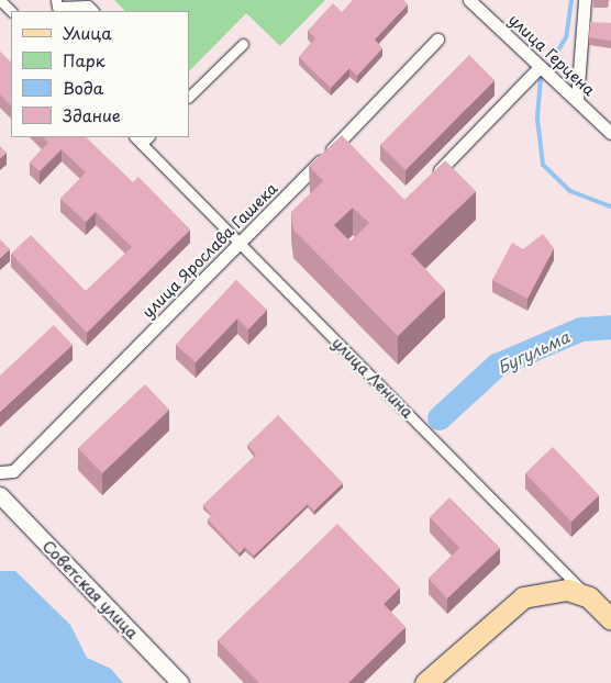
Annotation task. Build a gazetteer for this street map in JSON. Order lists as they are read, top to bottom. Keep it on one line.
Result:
{"streets":{"main road":["улица Ленина"],"street":["улица Герцена","улица Ярослава Гашека","Советская улица"]},"crossings":[["улица Ярослава Гашека","улица Ленина"]],"water":["Бугульма"],"legend":["Улица","Парк","Вода","Здание"]}
